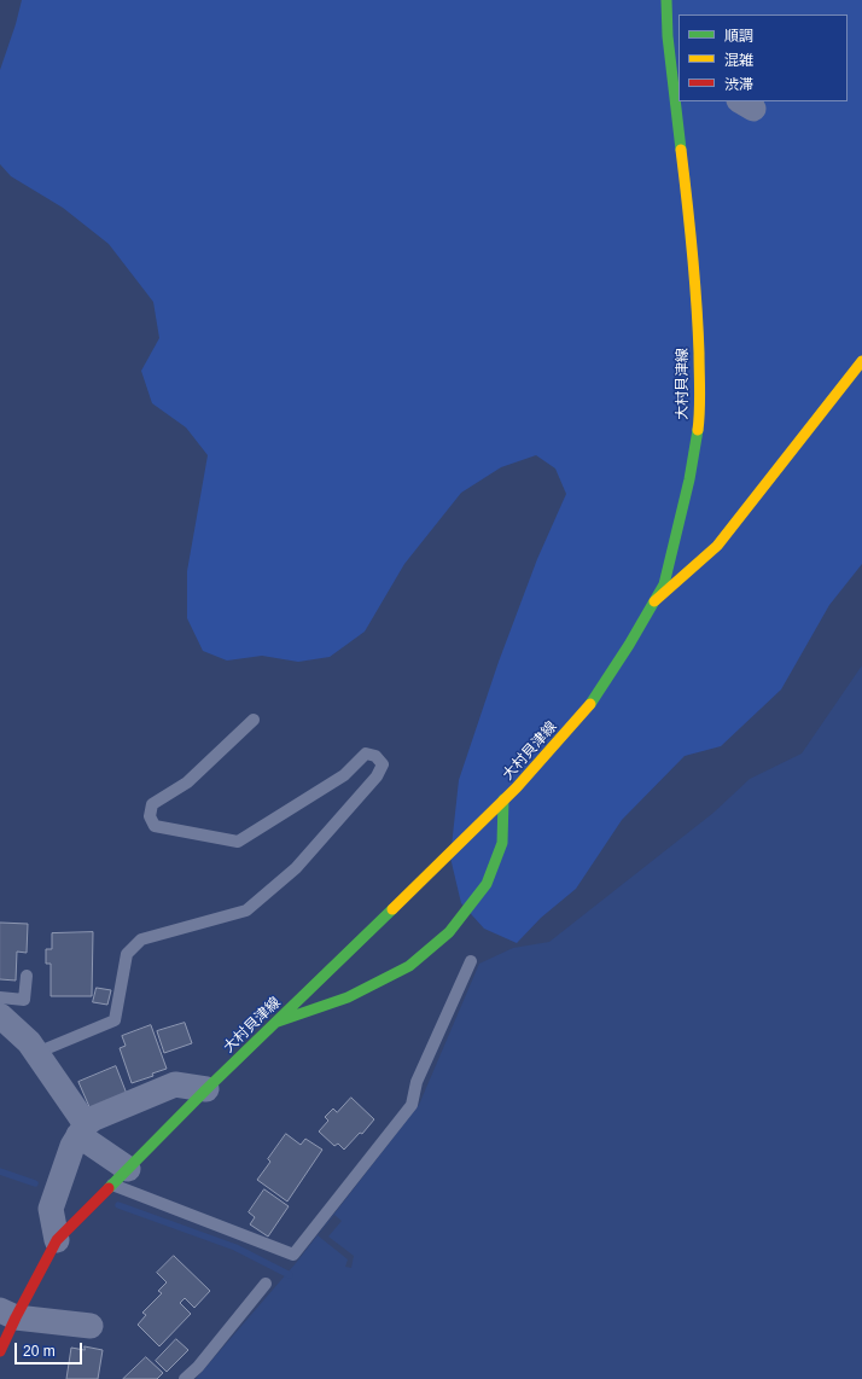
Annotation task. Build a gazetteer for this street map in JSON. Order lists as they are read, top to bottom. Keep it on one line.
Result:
{"streets":{"main road":["大村貝津線"]},"legend":["順調","混雑","渋滞"],"scale_bar":"20 m"}
